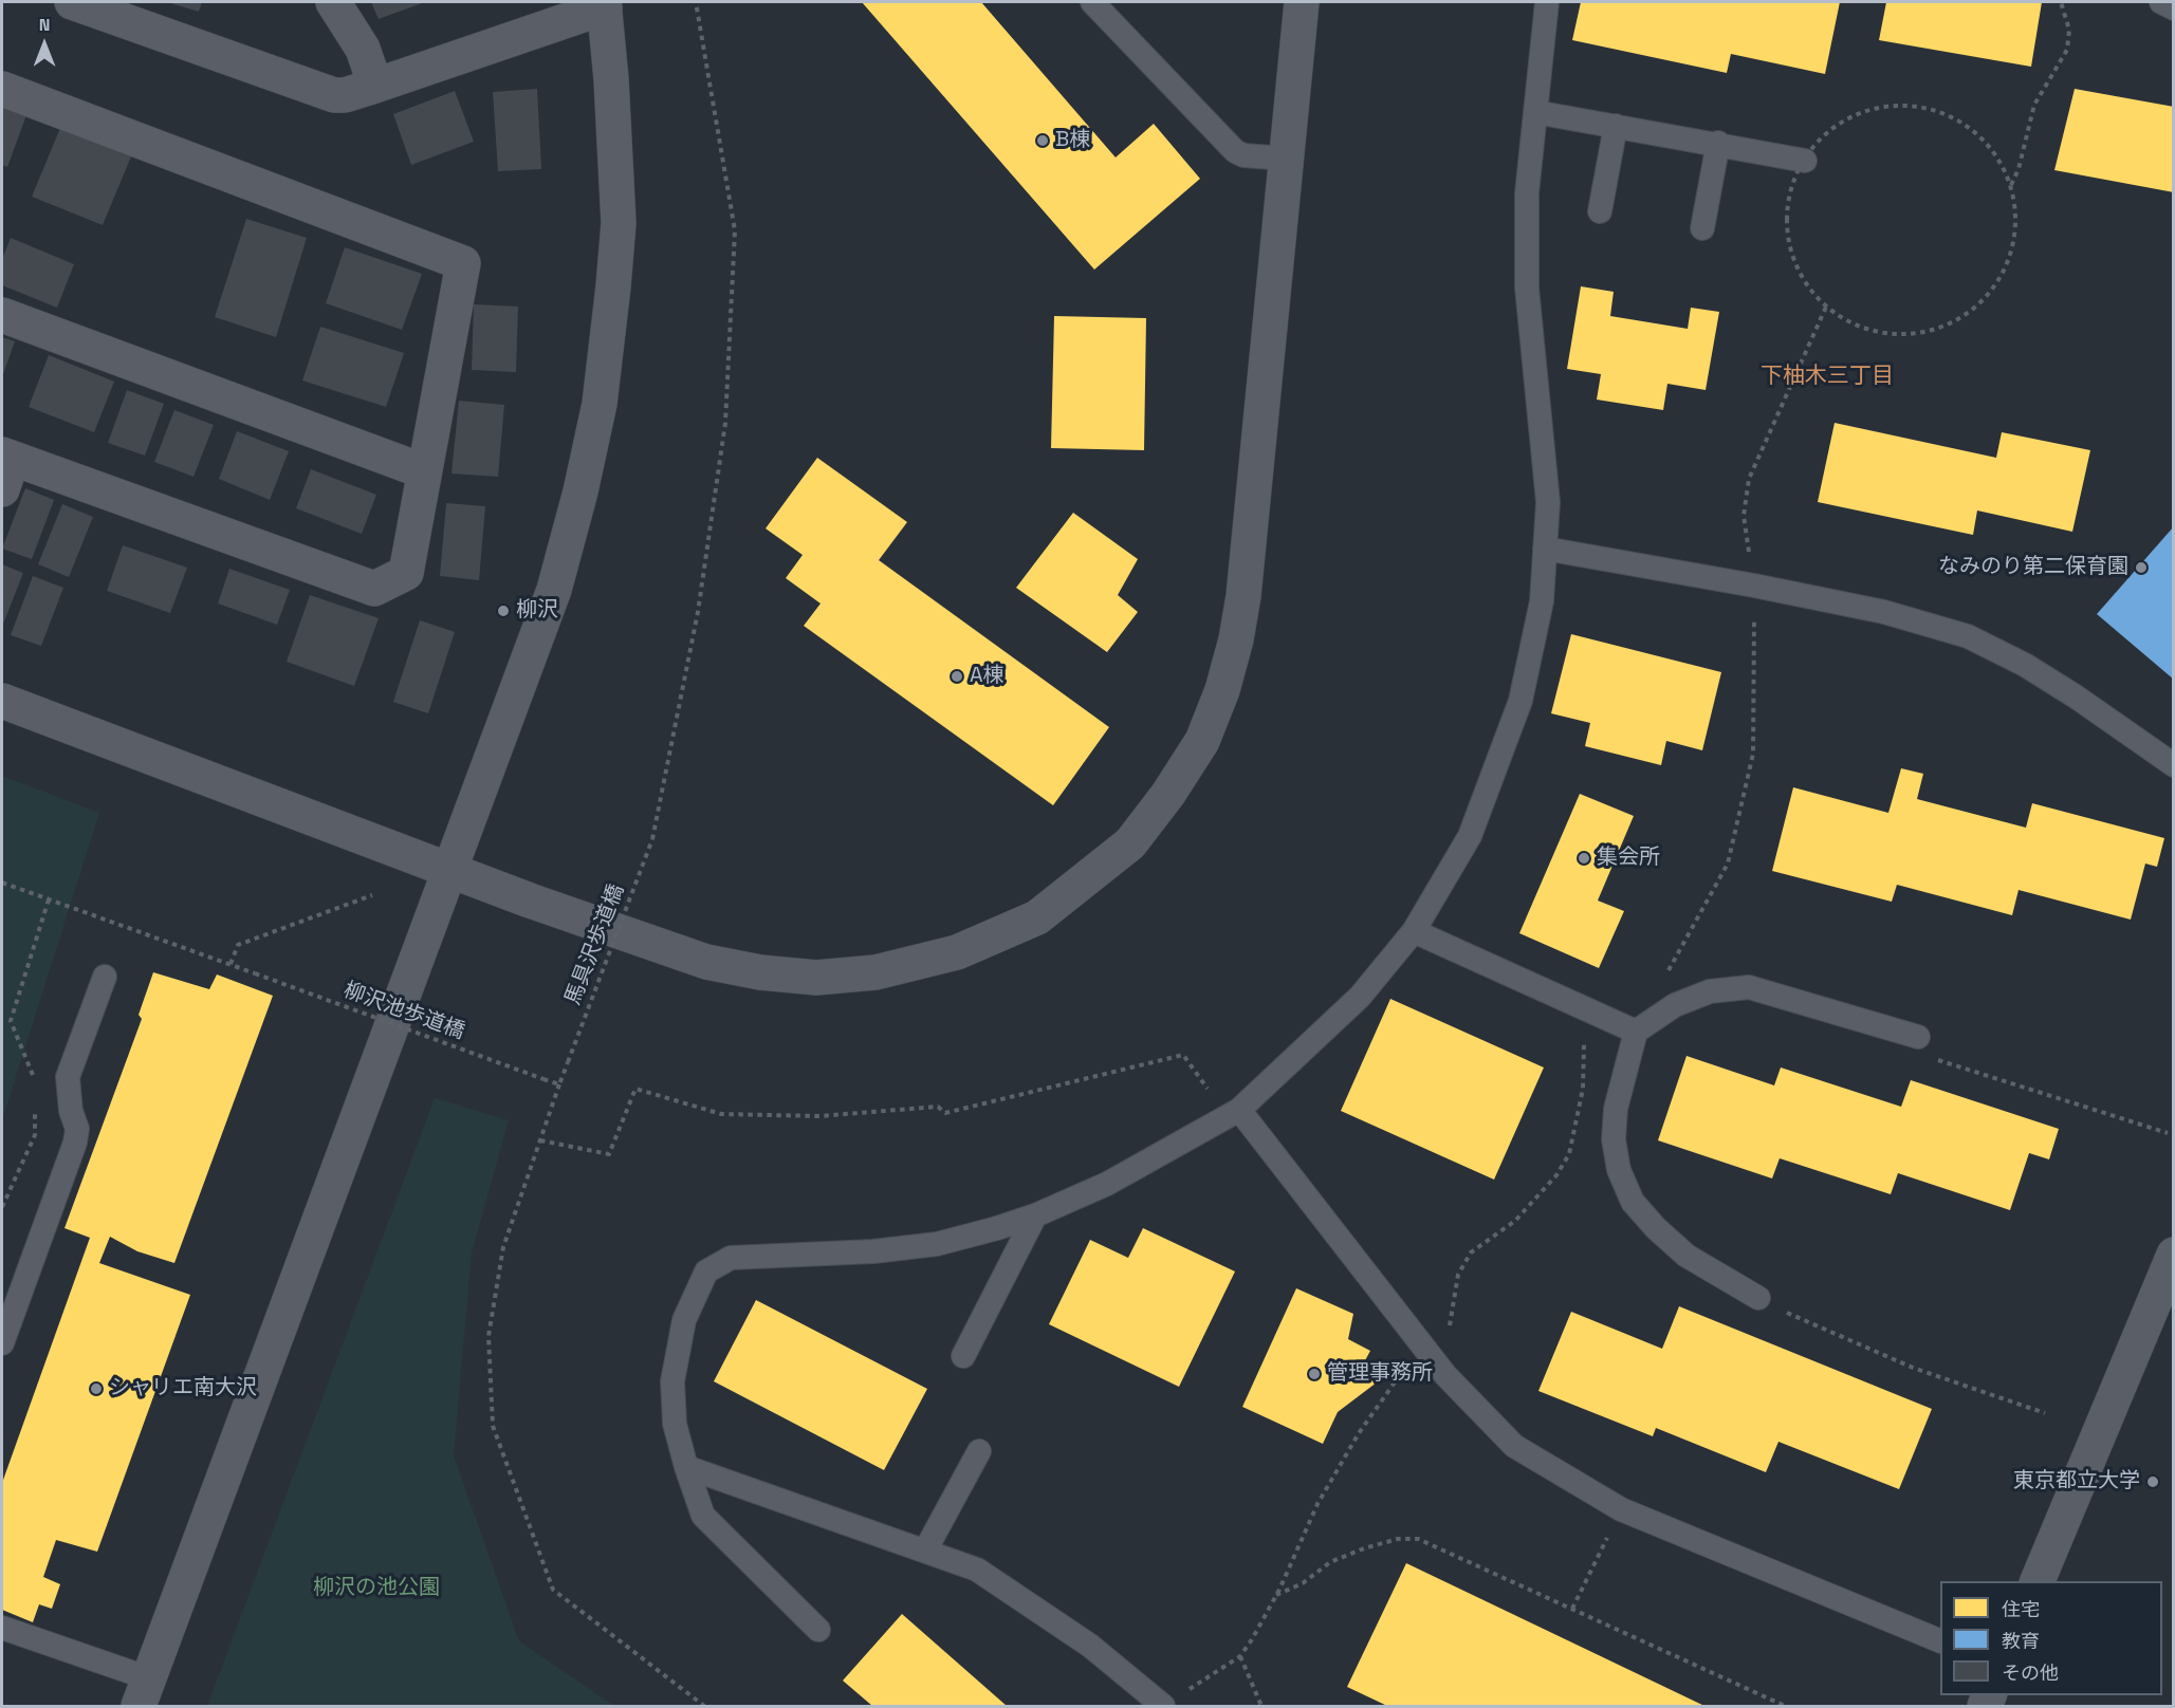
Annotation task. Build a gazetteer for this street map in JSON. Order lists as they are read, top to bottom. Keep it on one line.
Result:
{"streets":{"path":["馬具沢歩道橋","柳沢池歩道橋"]},"crossings":[["馬具沢歩道橋","柳沢池歩道橋"]],"districts":["下柚木三丁目"],"parks":["柳沢の池公園"],"places":["B棟","なみのり第二保育園","柳沢","A棟","集会所","管理事務所","シャリエ南大沢","東京都立大学"],"legend":["住宅","教育","その他"],"north":"top"}
